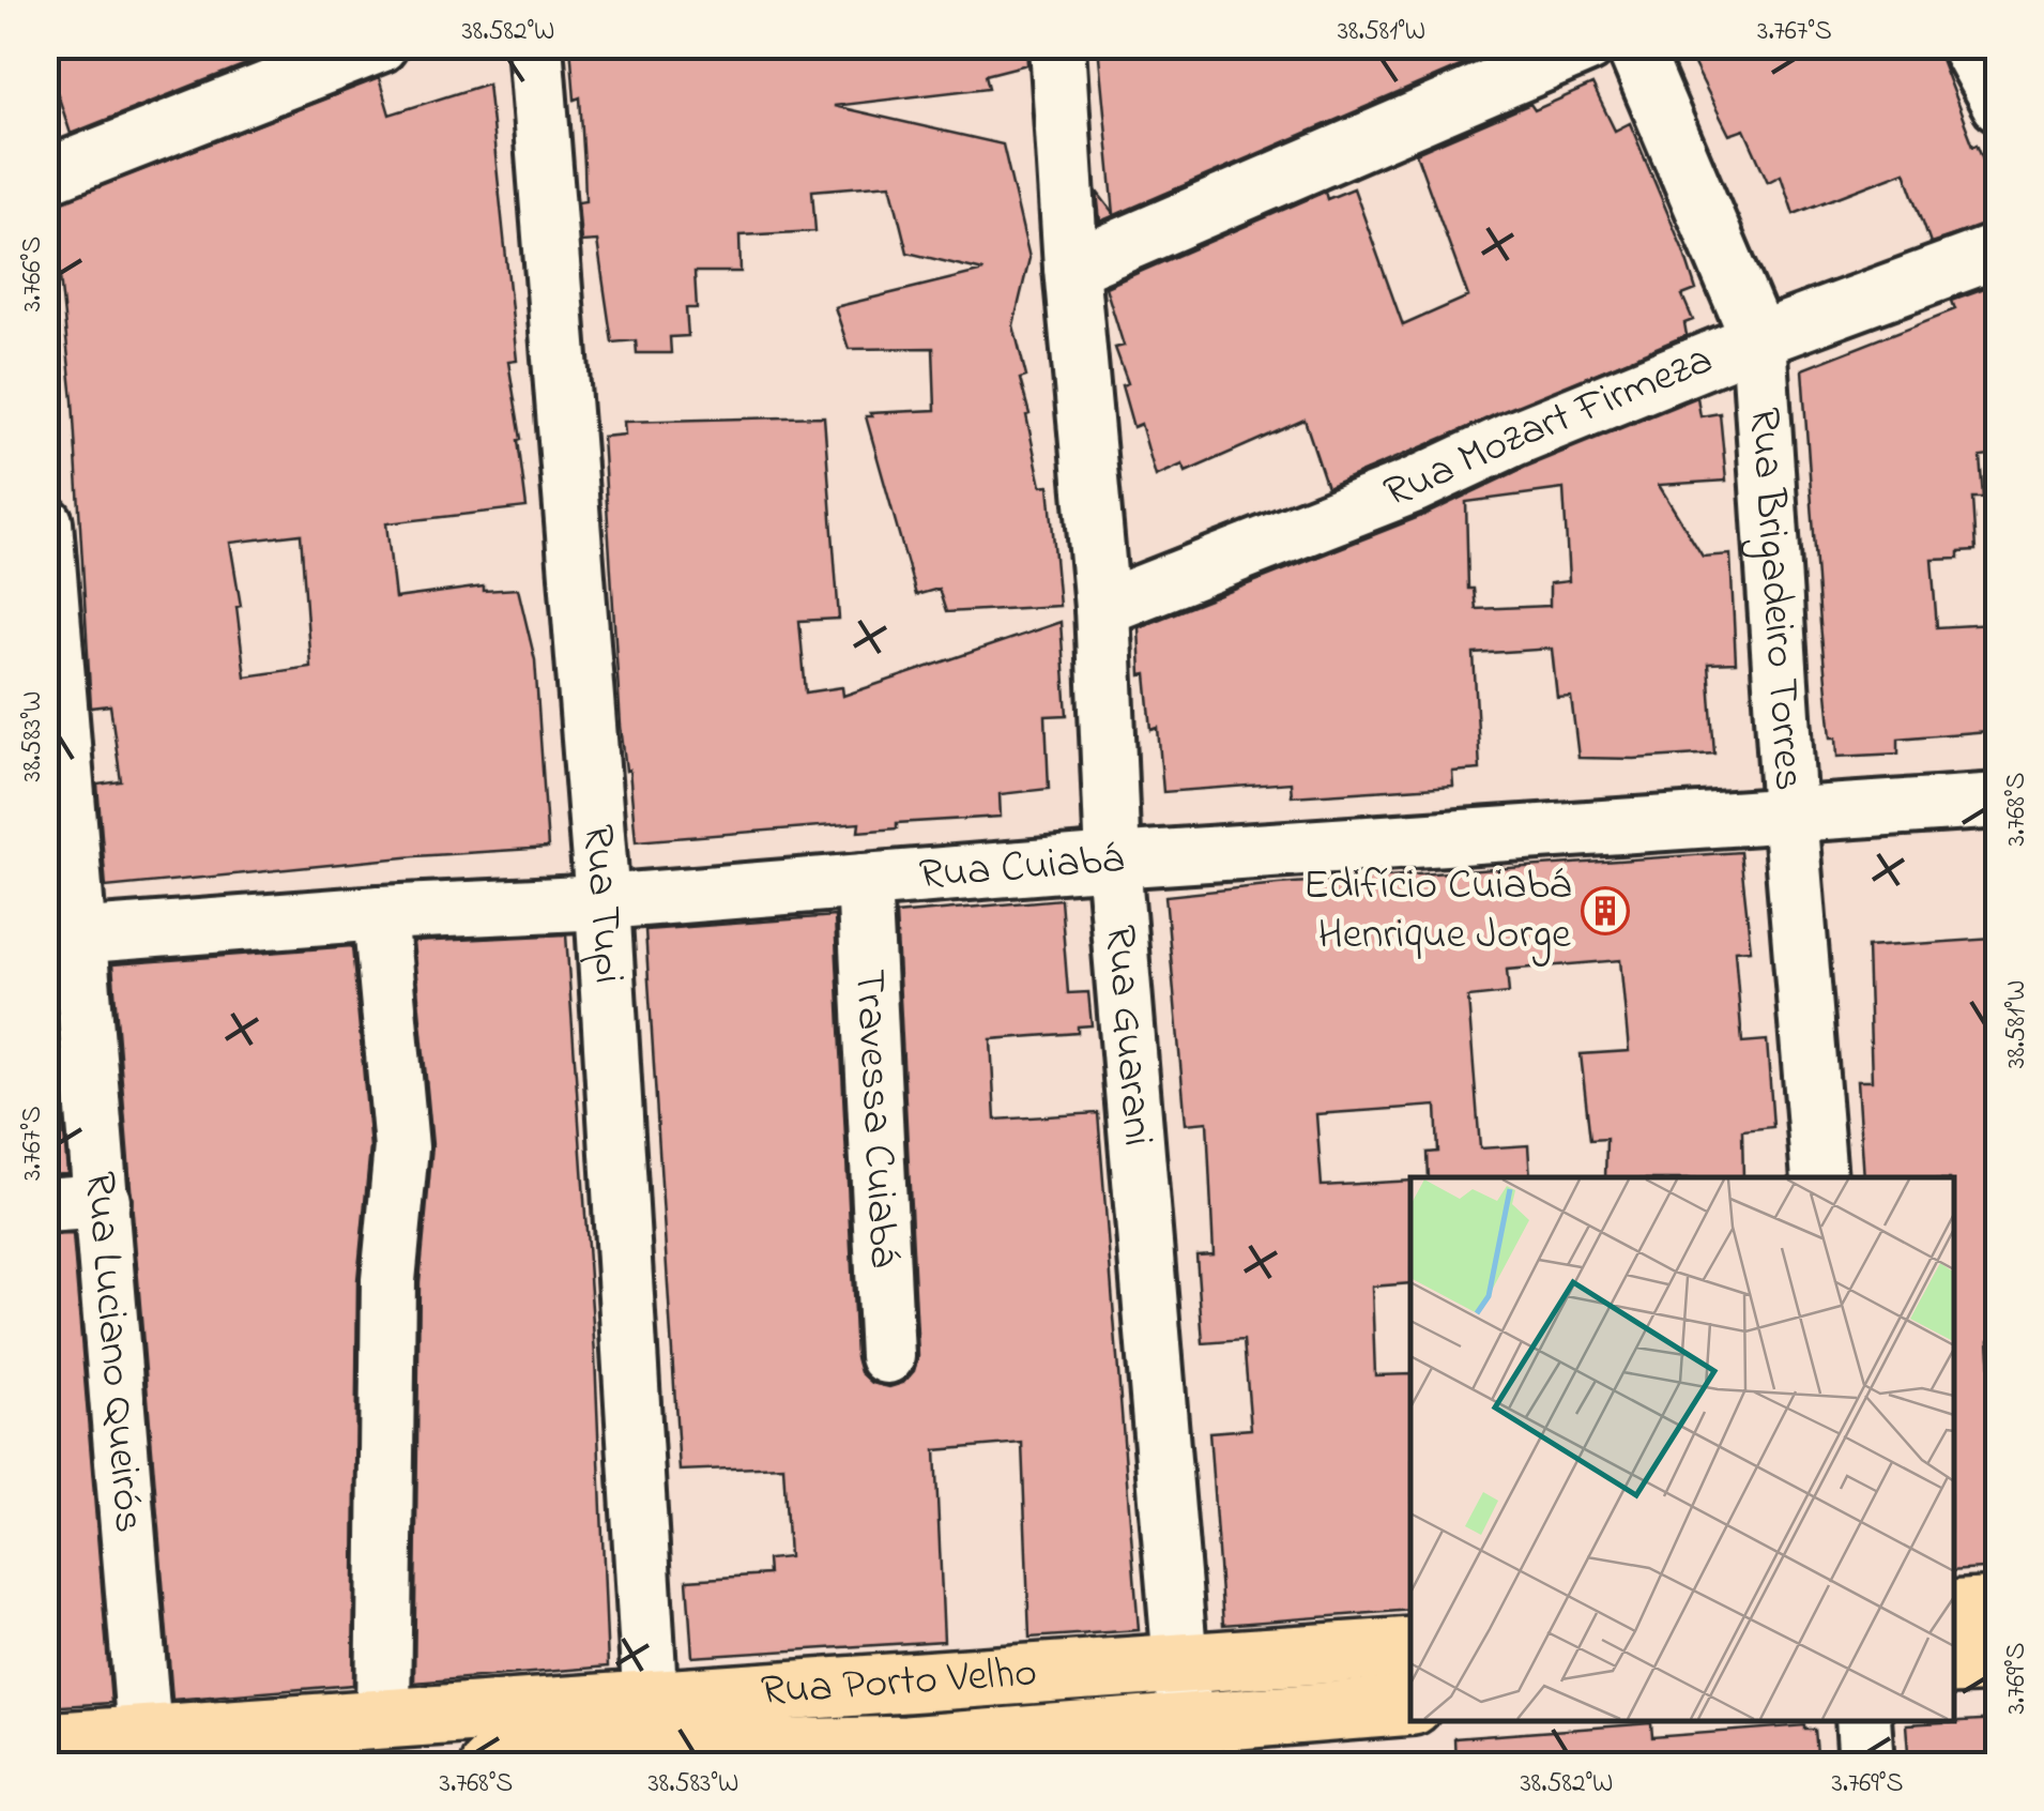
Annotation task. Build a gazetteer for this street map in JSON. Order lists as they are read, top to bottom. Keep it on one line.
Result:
{"streets":{"main road":["Rua Porto Velho"],"street":["Rua Mozart Firmeza","Rua Brigadeiro Torres","Rua Cuiabá","Rua Tupi","Rua Guarani","Travessa Cuiabá","Rua Luciano Queirós"]},"crossings":[["Rua Mozart Firmeza","Rua Brigadeiro Torres"],["Rua Mozart Firmeza","Rua Guarani"],["Rua Brigadeiro Torres","Rua Cuiabá"],["Rua Cuiabá","Rua Tupi"],["Rua Cuiabá","Rua Guarani"],["Rua Cuiabá","Travessa Cuiabá"],["Rua Cuiabá","Rua Luciano Queirós"],["Rua Tupi","Rua Porto Velho"],["Rua Guarani","Rua Porto Velho"],["Rua Luciano Queirós","Rua Porto Velho"]],"places":{"building":["Edifício Cuiabá Henrique Jorge"]},"coordinates":["38.582°W","38.581°W","3.767°S","3.766°S","38.583°W","3.768°S","3.769°S"]}
